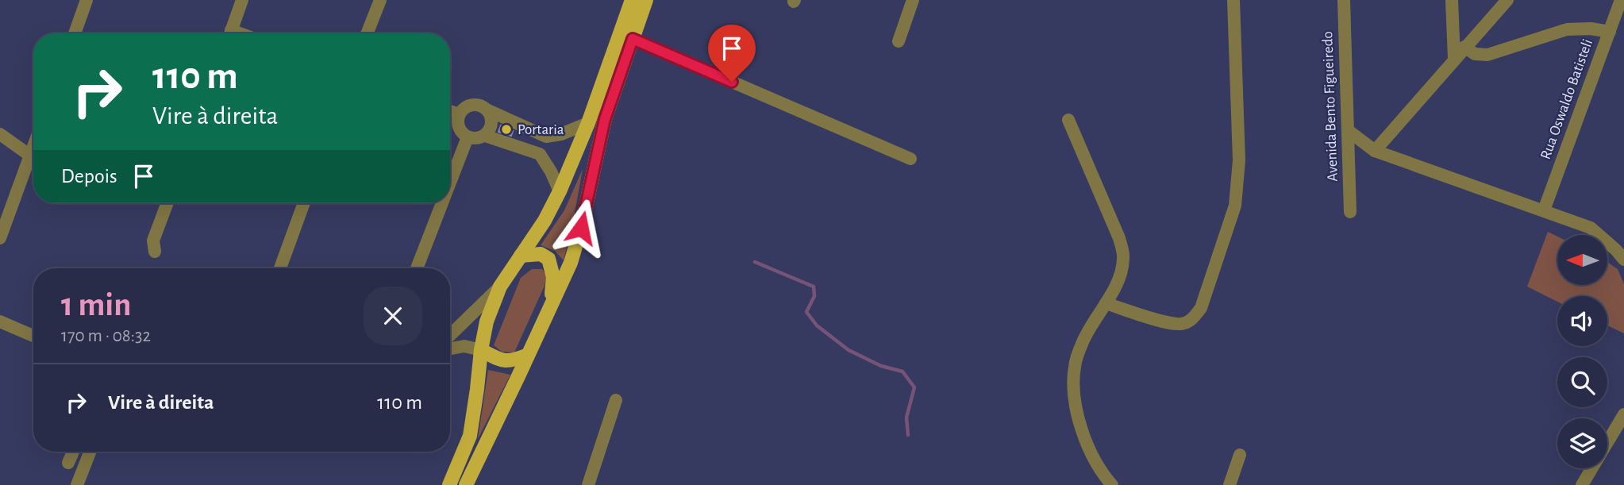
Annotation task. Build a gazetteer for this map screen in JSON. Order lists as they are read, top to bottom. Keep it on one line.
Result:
{"streets":{"street":["Rua Oswaldo Batisteli","Avenida Bento Figueiredo"]},"places":["Portaria"],"north":"left","page":{"turn":["110 m","Vire à direita"],"then":"Depois","heading":["1 min","170 m · 08:32"],"list":[{"name":"Vire à direita","value":"110 m"}]}}
